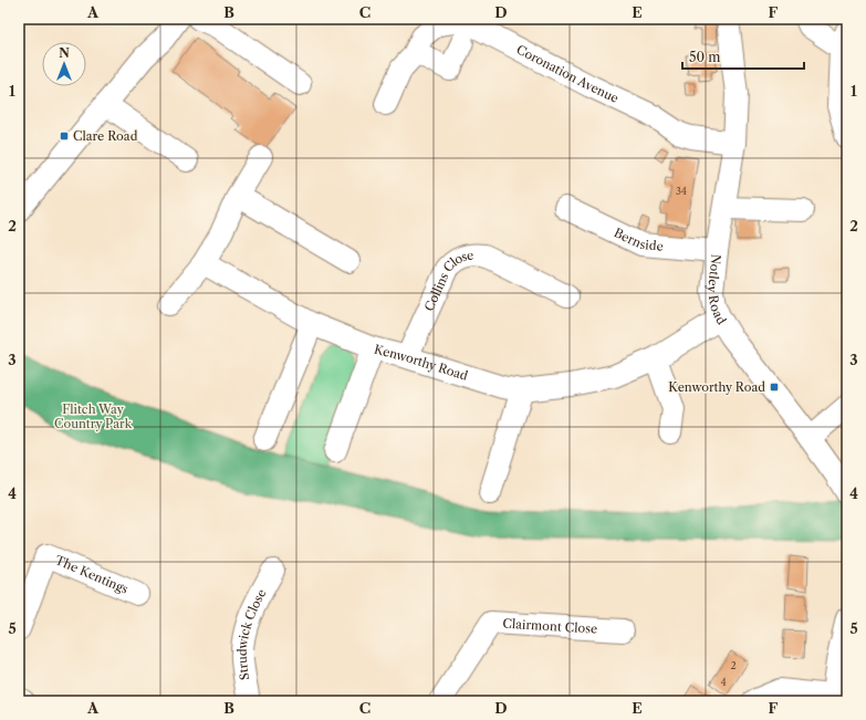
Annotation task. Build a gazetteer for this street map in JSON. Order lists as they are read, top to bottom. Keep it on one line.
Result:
{"streets":{"street":["Coronation Avenue","Bernside","Collins Close","Notley Road","Kenworthy Road","The Kentings","Clairmont Close","Strudwick Close"]},"crossings":[["Coronation Avenue","Notley Road"],["Bernside","Notley Road"],["Collins Close","Kenworthy Road"],["Notley Road","Kenworthy Road"]],"parks":["Flitch Way Country Park"],"places":{"transit":["Clare Road","Kenworthy Road"]},"house_numbers":["34","2","4"],"scale_bar":"50 m","north":"top","grid":{"columns":["A","B","C","D","E","F"],"rows":["1","2","3","4","5"]}}
